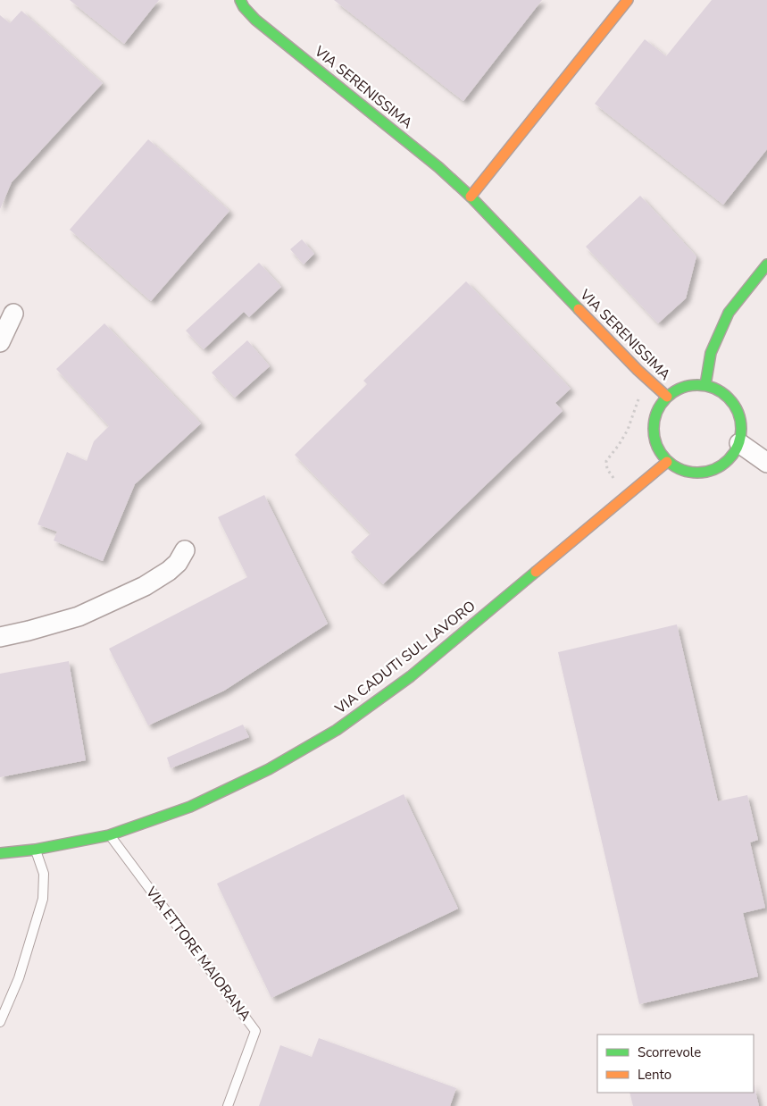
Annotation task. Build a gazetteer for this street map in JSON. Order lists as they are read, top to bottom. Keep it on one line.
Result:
{"streets":{"street":["VIA SERENISSIMA","VIA CADUTI SUL LAVORO"],"lane":["VIA ETTORE MAIORANA"]},"crossings":[["VIA SERENISSIMA","VIA CADUTI SUL LAVORO"],["VIA CADUTI SUL LAVORO","VIA ETTORE MAIORANA"]],"legend":["Scorrevole","Lento"]}
